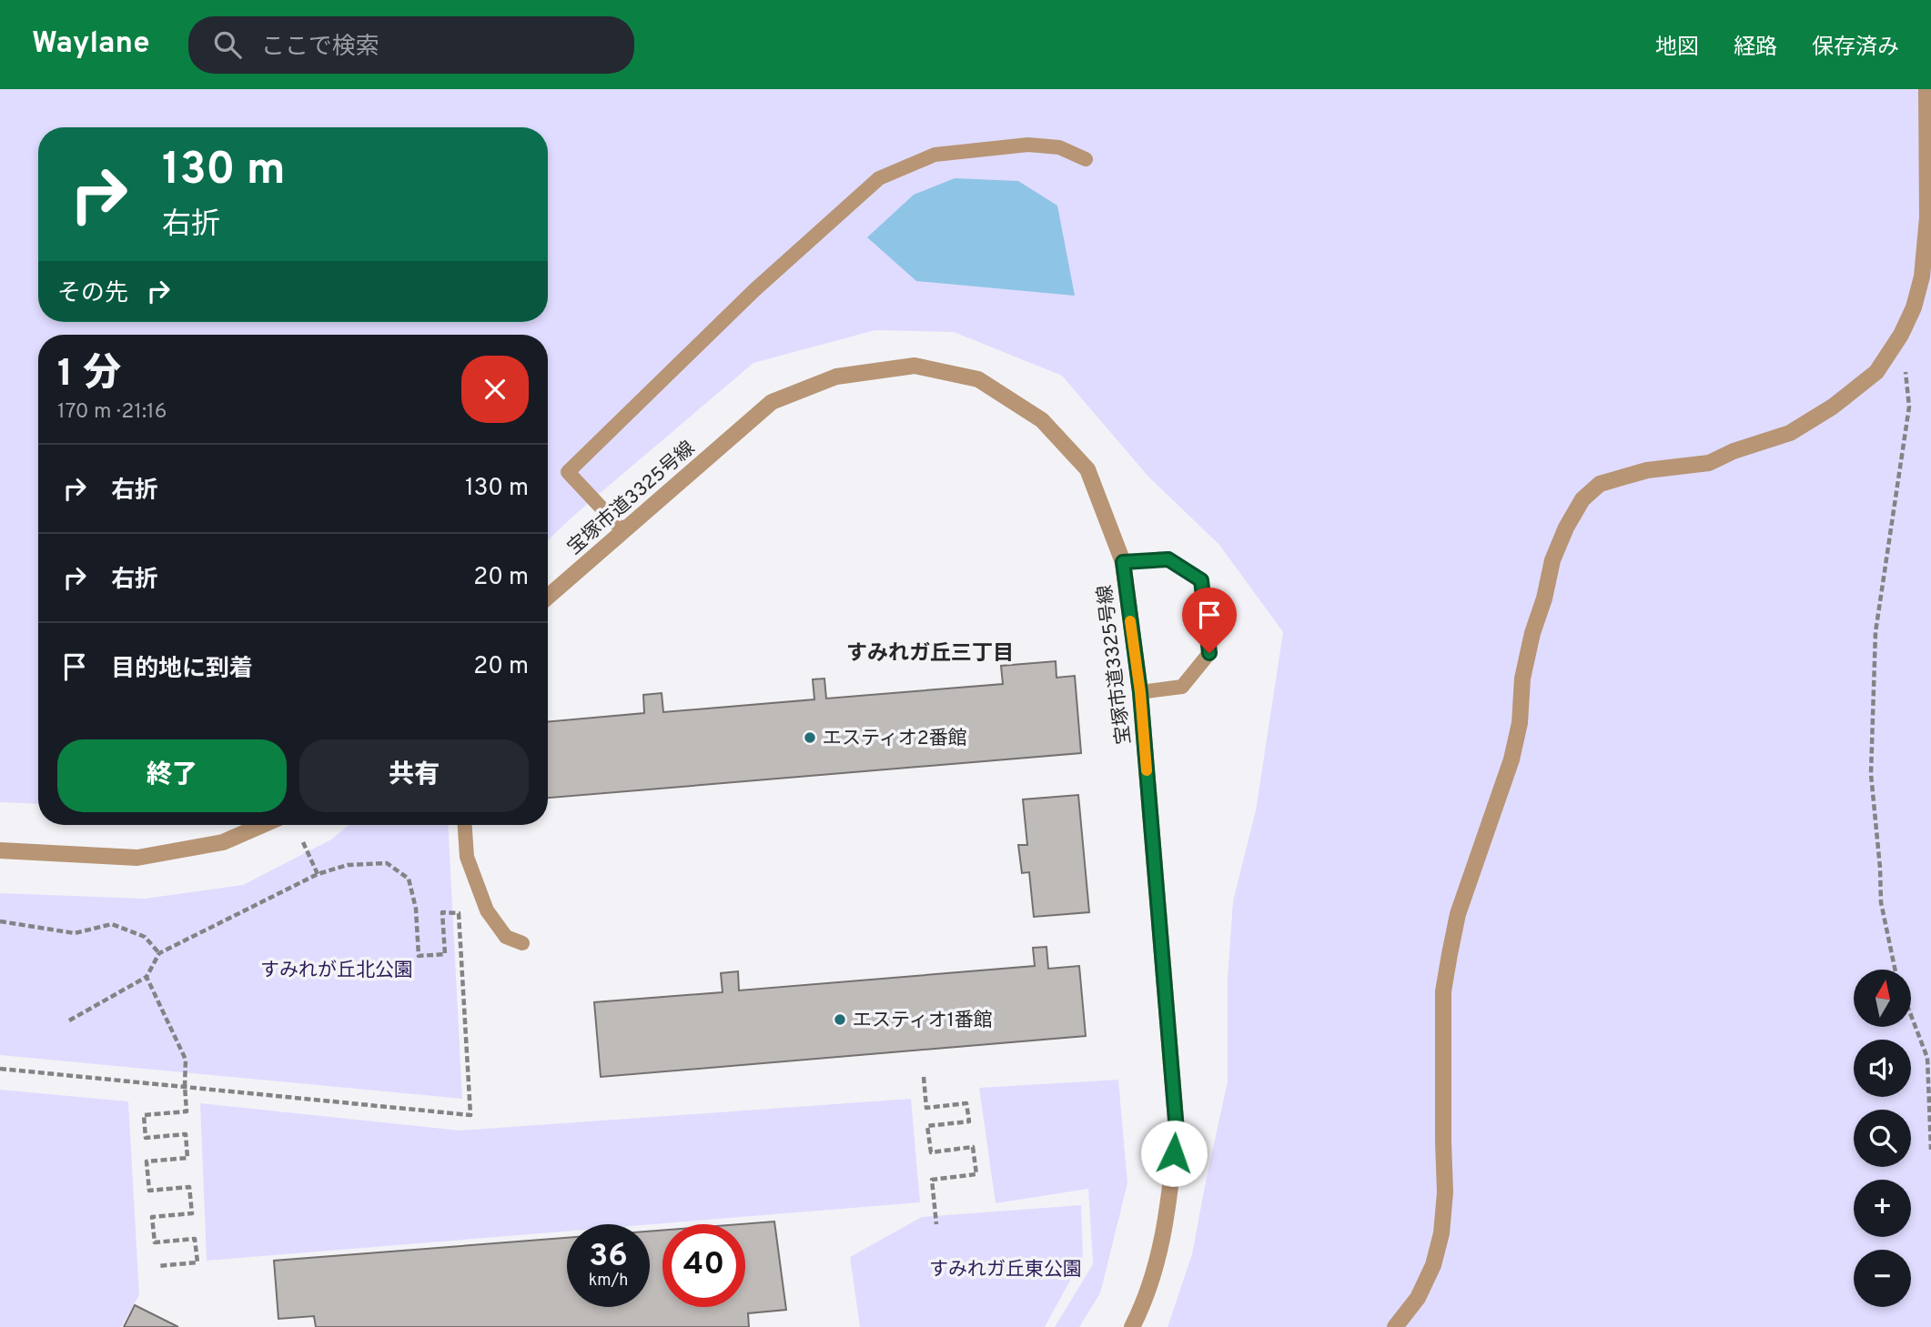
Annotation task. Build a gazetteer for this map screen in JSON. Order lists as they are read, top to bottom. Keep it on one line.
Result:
{"streets":{"street":["宝塚市道3325号線"]},"districts":["すみれガ丘三丁目"],"parks":["すみれが丘北公園","すみれガ丘東公園"],"places":["エスティオ2番館","エスティオ1番館"],"north":"top","page":{"header":"Waylane","search":"ここで検索","nav":["地図","経路","保存済み"],"turn":["130 m","右折"],"then":"その先","heading":["1 分","170 m · 21:16"],"list":[{"name":"右折","value":"130 m"},{"name":"右折","value":"20 m"},{"name":"目的地に到着","value":"20 m"}],"buttons":["終了","共有"],"map_buttons":["+","−"],"speed":"36 km/h","limit":"40"}}
